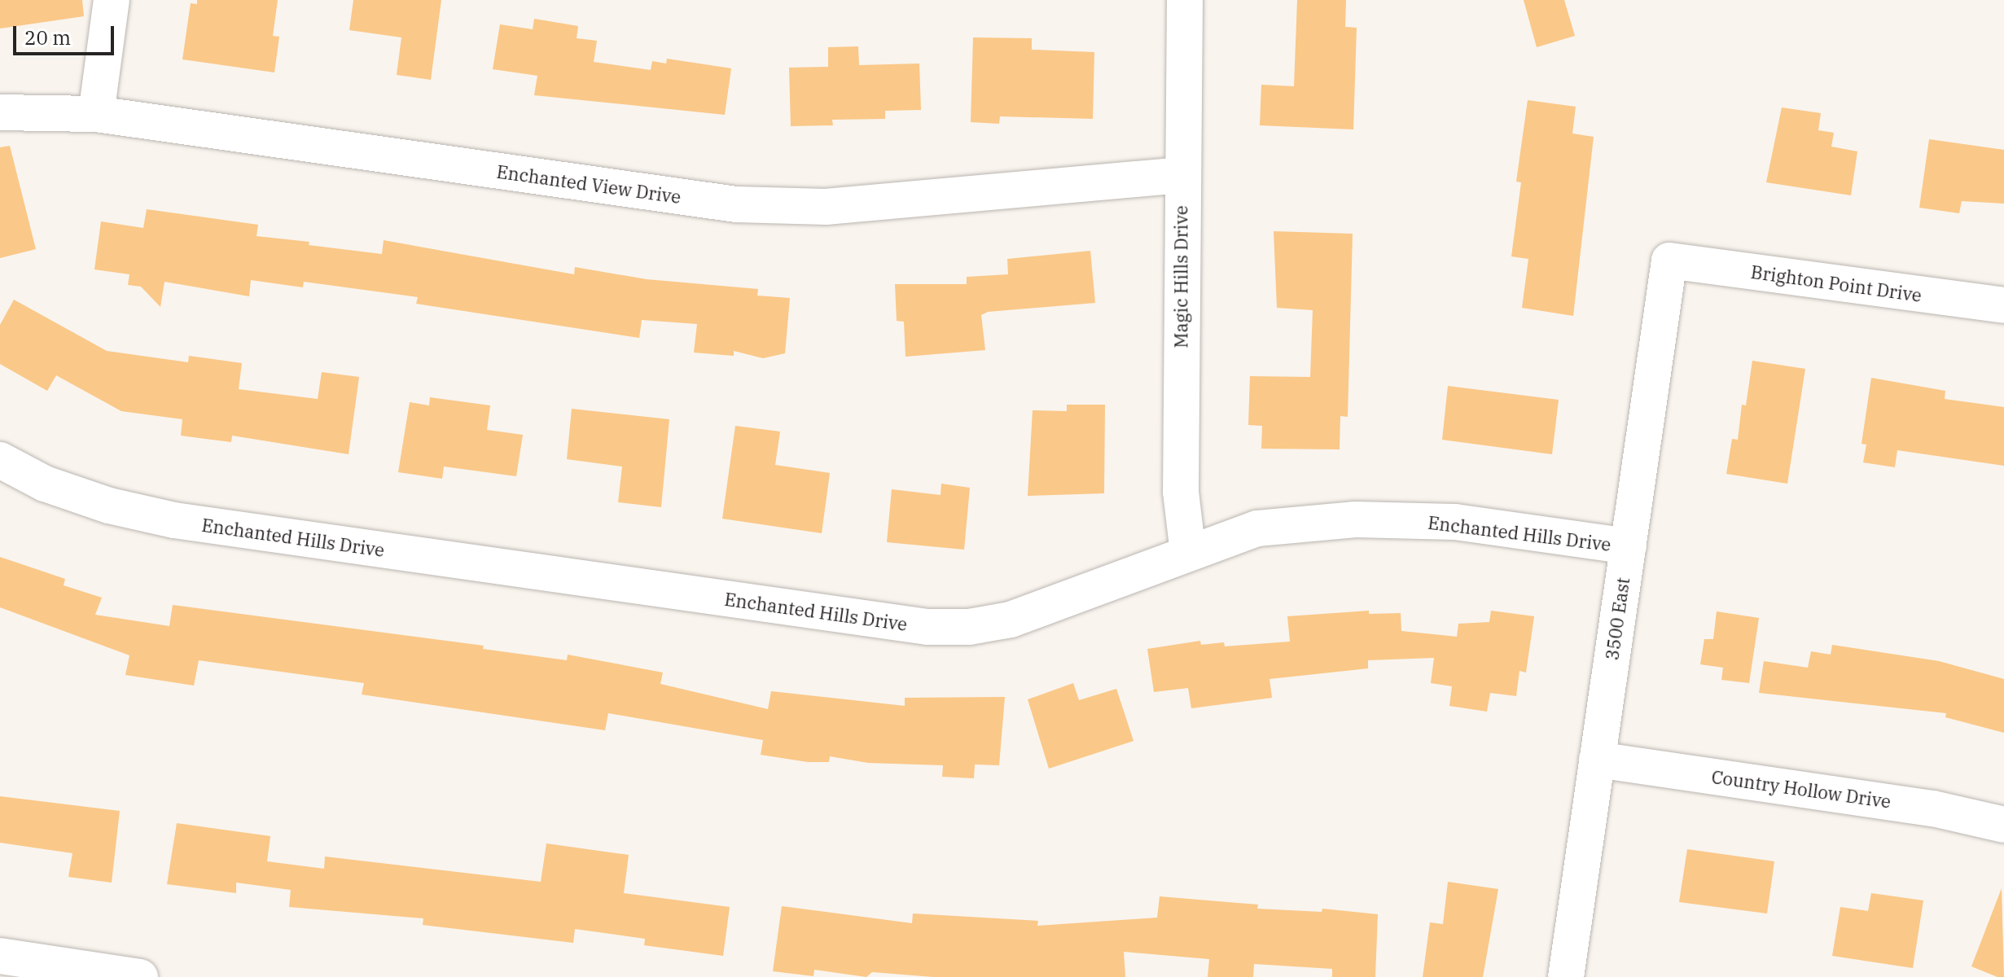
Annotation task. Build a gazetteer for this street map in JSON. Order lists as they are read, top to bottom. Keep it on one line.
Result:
{"streets":{"street":["Enchanted View Drive","Magic Hills Drive","Brighton Point Drive","Enchanted Hills Drive","3500 East","Country Hollow Drive"]},"crossings":[["Enchanted View Drive","Magic Hills Drive"],["Magic Hills Drive","Enchanted Hills Drive"],["Brighton Point Drive","3500 East"],["Enchanted Hills Drive","3500 East"],["3500 East","Country Hollow Drive"]],"scale_bar":"20 m"}
